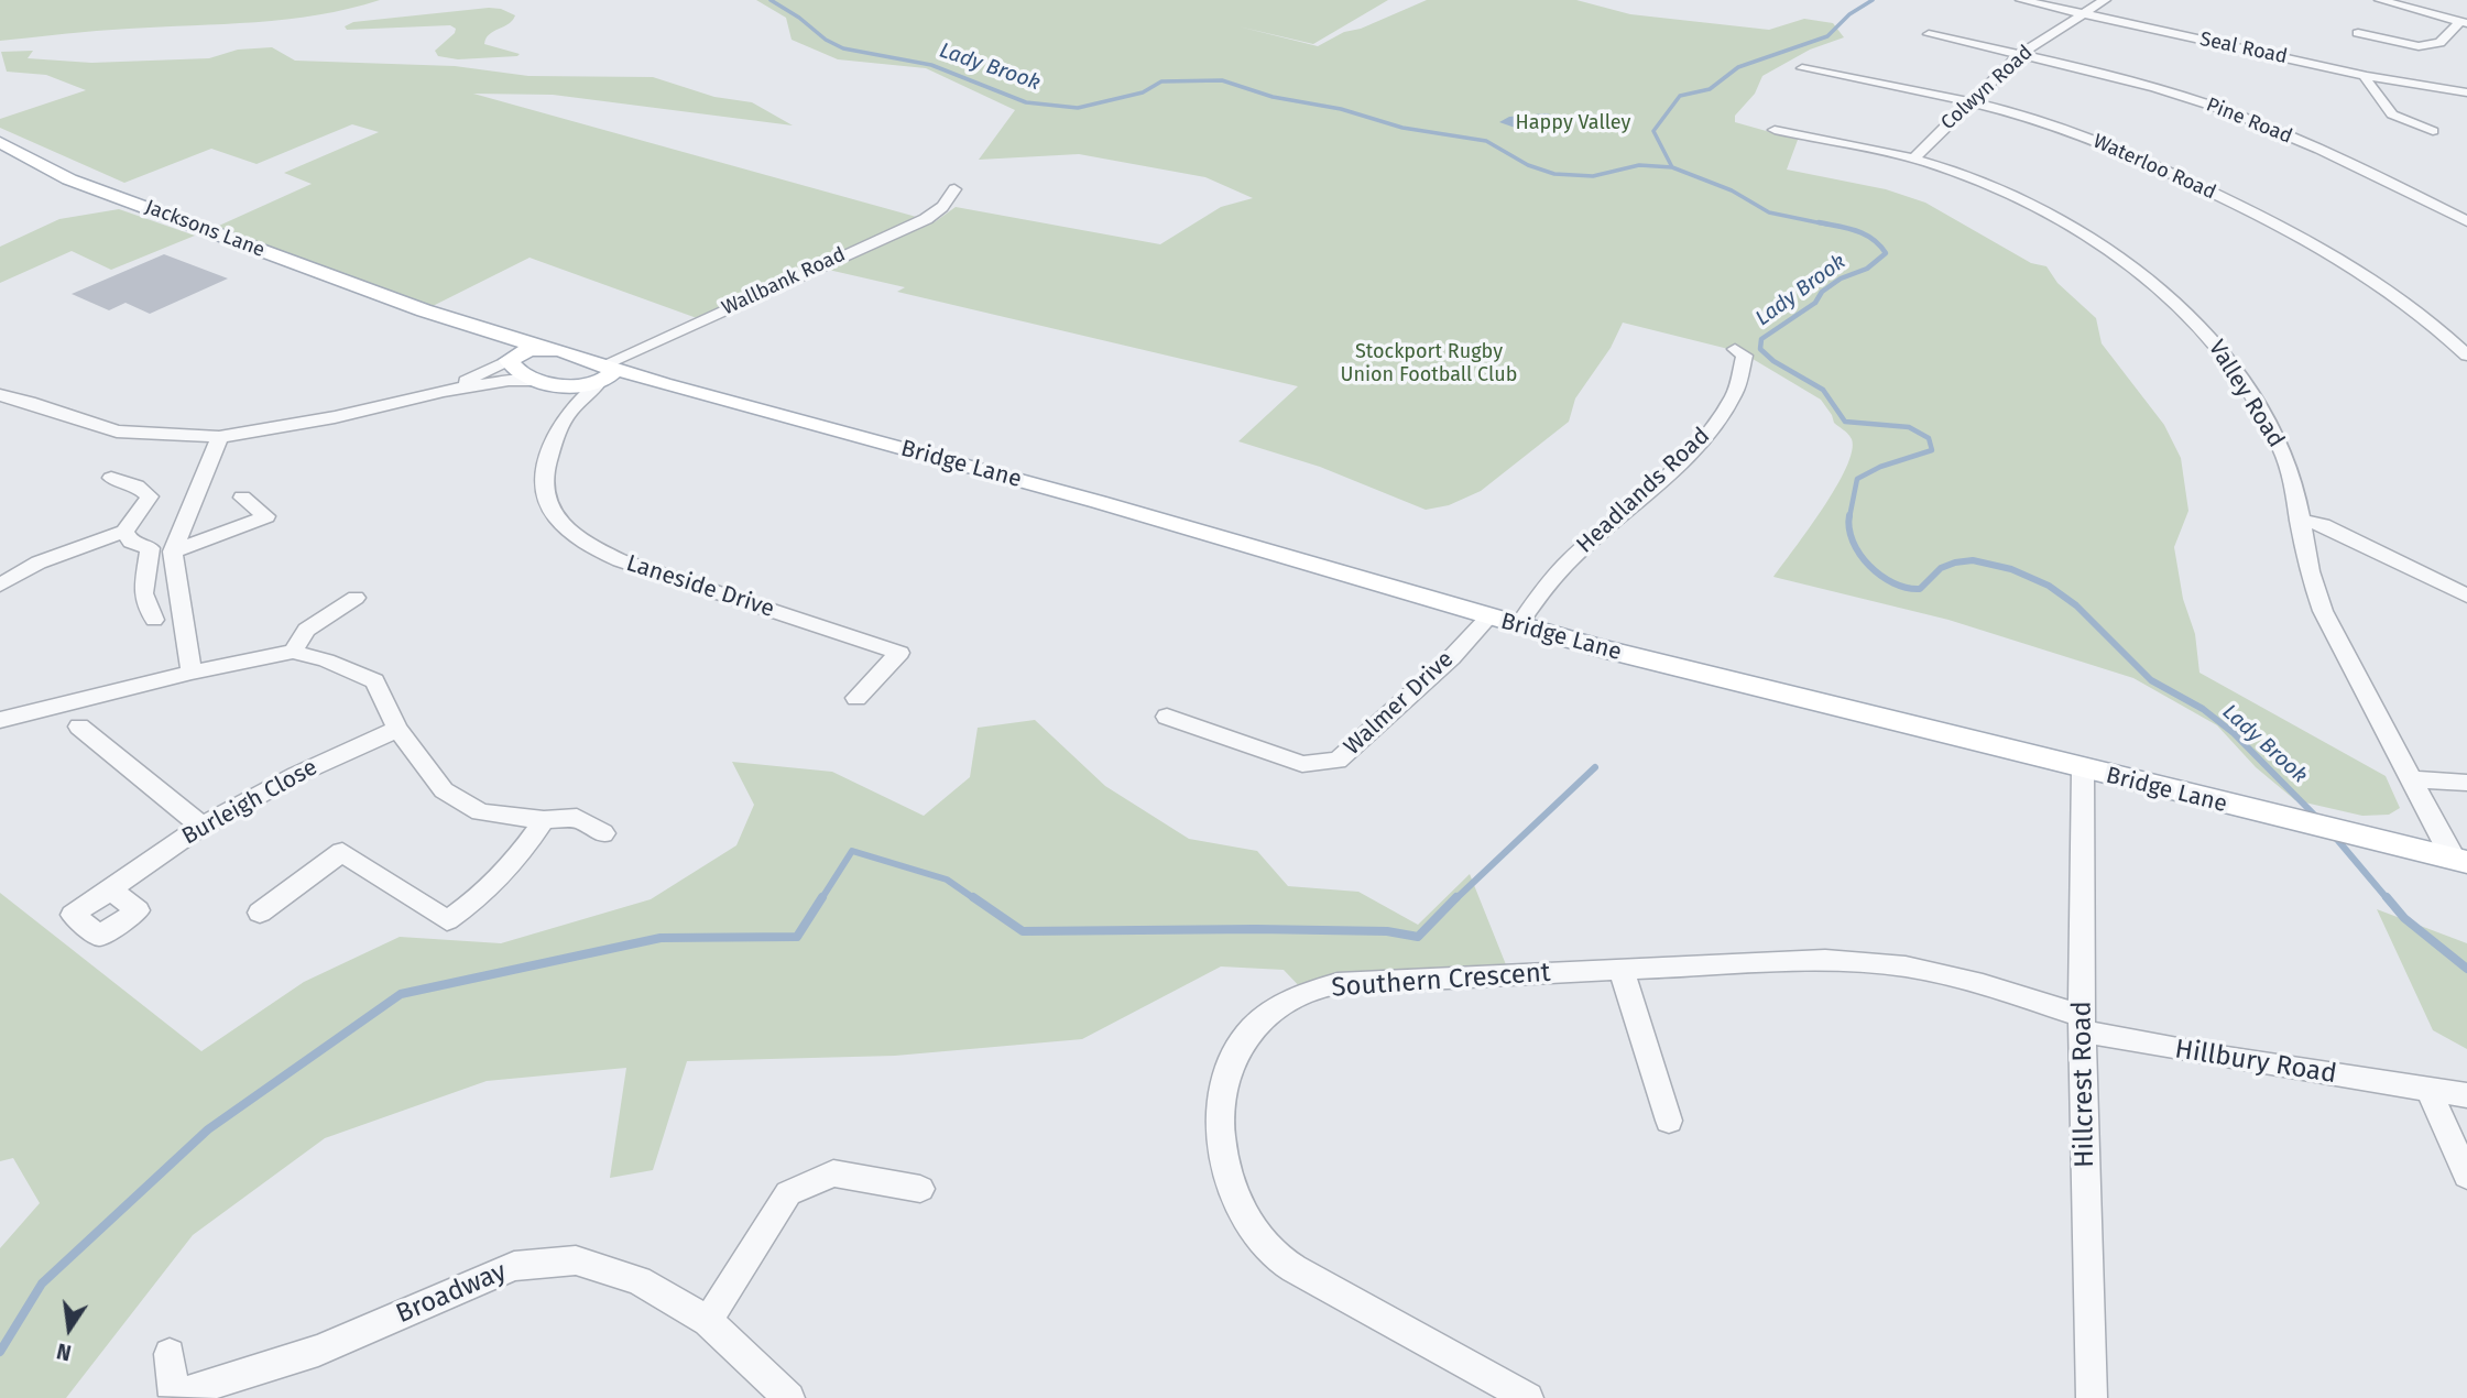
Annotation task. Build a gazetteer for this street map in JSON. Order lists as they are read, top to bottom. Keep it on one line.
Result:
{"streets":{"main road":["Jacksons Lane","Bridge Lane"],"street":["Seal Road","Colwyn Road","Pine Road","Waterloo Road","Wallbank Road","Valley Road","Headlands Road","Laneside Drive","Walmer Drive","Burleigh Close","Southern Crescent","Hillbury Road","Hillcrest Road","Broadway"]},"crossings":[["Seal Road","Colwyn Road"],["Colwyn Road","Pine Road"],["Colwyn Road","Waterloo Road"],["Colwyn Road","Valley Road"],["Jacksons Lane","Wallbank Road"],["Jacksons Lane","Bridge Lane"],["Jacksons Lane","Laneside Drive"],["Wallbank Road","Bridge Lane"],["Wallbank Road","Laneside Drive"],["Valley Road","Bridge Lane"],["Bridge Lane","Headlands Road"],["Bridge Lane","Laneside Drive"],["Bridge Lane","Walmer Drive"],["Bridge Lane","Hillcrest Road"],["Southern Crescent","Hillbury Road"],["Southern Crescent","Hillcrest Road"],["Hillbury Road","Hillcrest Road"]],"water":["Lady Brook"],"parks":["Happy Valley","Stockport Rugby Union Football Club"],"north":"bottom"}
